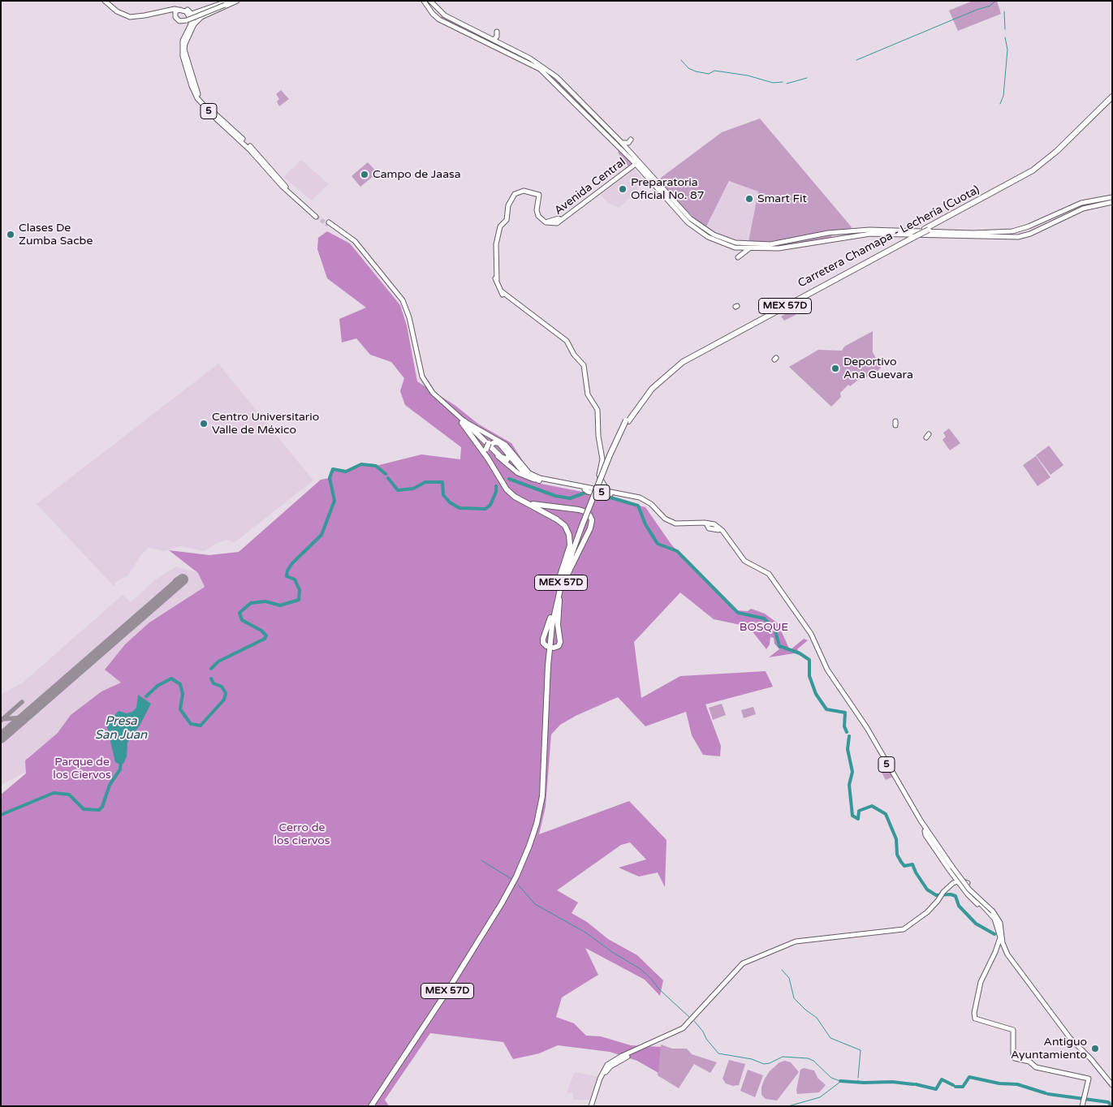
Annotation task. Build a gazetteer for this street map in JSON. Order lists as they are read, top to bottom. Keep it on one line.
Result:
{"streets":{"highway":["Carretera Chamapa - Lechería (Cuota)","MEX 57D"],"main road":["5","Avenida Central"]},"water":["Presa San Juan"],"parks":["BOSQUE","Parque de los Ciervos","Cerro de los ciervos"],"places":["Campo de Jaasa","Preparatoria Oficial No. 87","Smart Fit","Clases De Zumba Sacbe","Deportivo Ana Guevara","Centro Universitario Valle de México","Antiguo Ayuntamiento"]}
